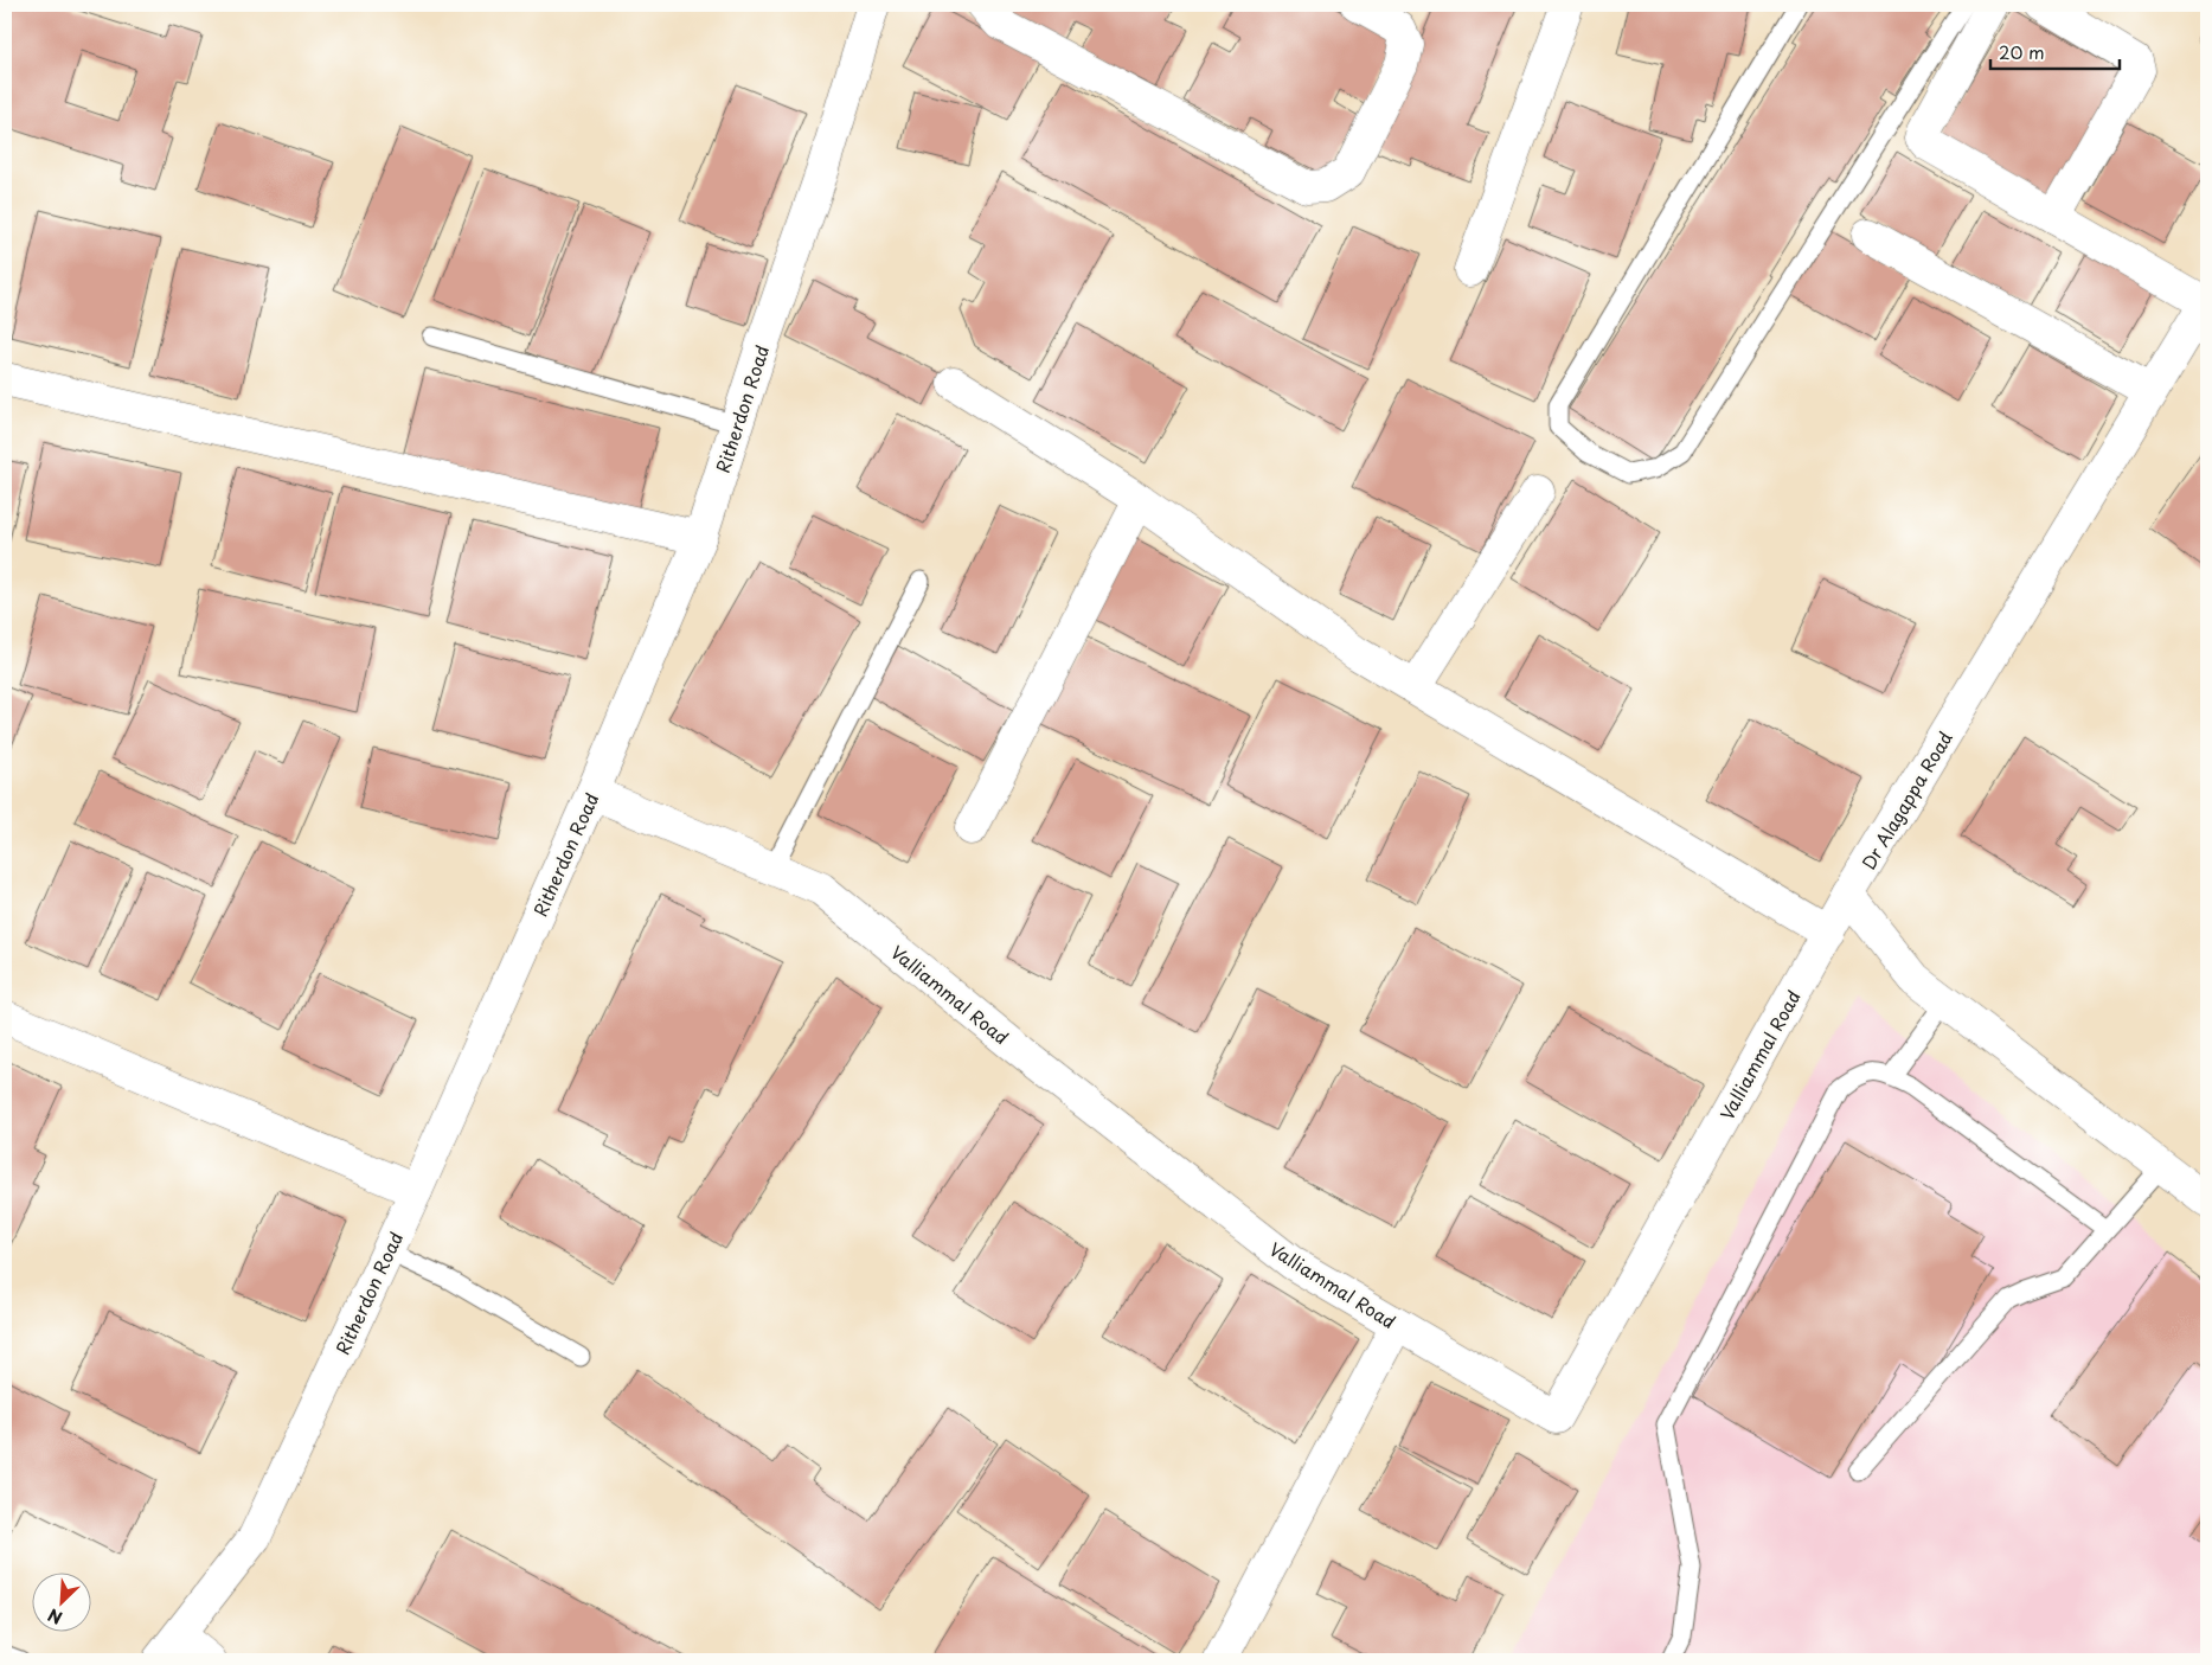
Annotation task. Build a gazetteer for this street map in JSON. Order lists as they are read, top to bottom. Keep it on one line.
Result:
{"streets":{"street":["Ritherdon Road","Dr Alagappa Road","Valliammal Road"]},"crossings":[["Ritherdon Road","Valliammal Road"],["Dr Alagappa Road","Valliammal Road"]],"scale_bar":"20 m","north":"bottom left"}
